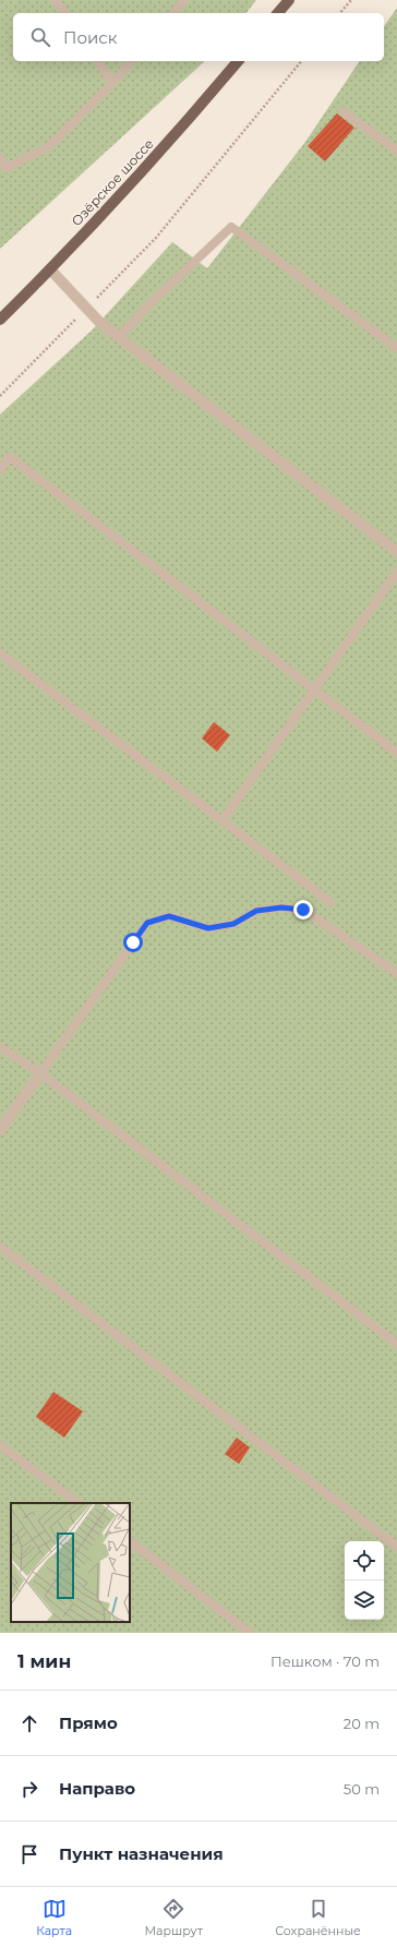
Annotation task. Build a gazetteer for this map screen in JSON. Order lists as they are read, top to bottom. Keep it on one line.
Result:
{"streets":{"main road":["Озёрское шоссе"]},"page":{"search":"Поиск","heading":["1 мин","Пешком · 70 m"],"list":[["Прямо","20 m"],["Направо","50 m"],"Пункт назначения"],"nav":["Карта","Маршрут","Сохранённые"]}}
